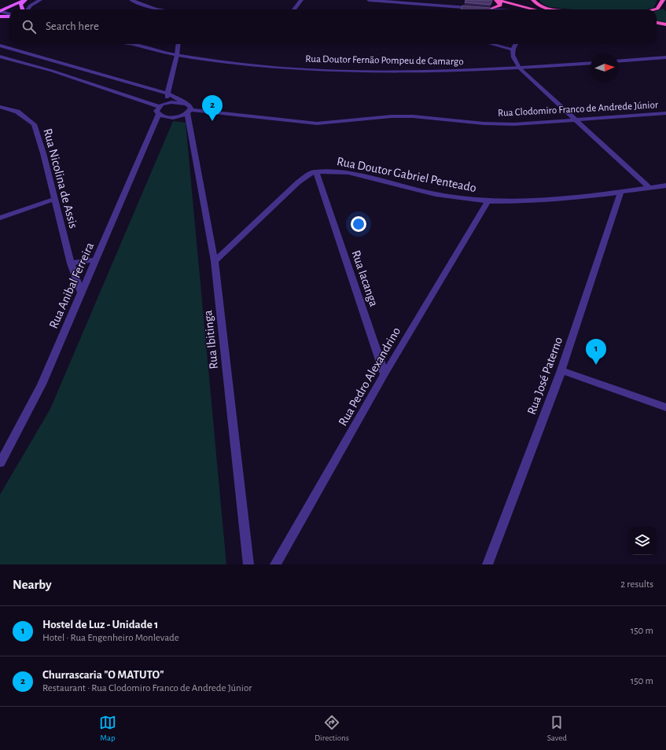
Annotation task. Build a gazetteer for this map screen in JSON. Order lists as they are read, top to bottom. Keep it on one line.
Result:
{"streets":{"street":["Rua Doutor Fernão Pompeu de Camargo","Rua Clodomiro Franco de Andrede Júnior","Rua Doutor Gabriel Penteado","Rua Nicolina de Assis","Rua Iacanga","Rua Anibal Ferreira","Rua Ibitinga","Rua José Paterno","Rua Pedro Alexandrino"]},"crossings":[["Rua Clodomiro Franco de Andrede Júnior","Rua Ibitinga"],["Rua Doutor Gabriel Penteado","Rua Iacanga"],["Rua Doutor Gabriel Penteado","Rua José Paterno"],["Rua Doutor Gabriel Penteado","Rua Pedro Alexandrino"],["Rua Nicolina de Assis","Rua Anibal Ferreira"],["Rua Iacanga","Rua Pedro Alexandrino"]],"north":"right","page":{"search":"Search here","pins":["2","1"],"heading":["Nearby","2 results"],"list":[{"mark":"1","name":"Hostel de Luz - Unidade 1","note":"Hotel · Rua Engenheiro Monlevade","value":"150 m"},{"mark":"2","name":"Churrascaria \"O MATUTO\"","note":"Restaurant · Rua Clodomiro Franco de Andrede Júnior","value":"150 m"}],"nav":["Map","Directions","Saved"]}}
